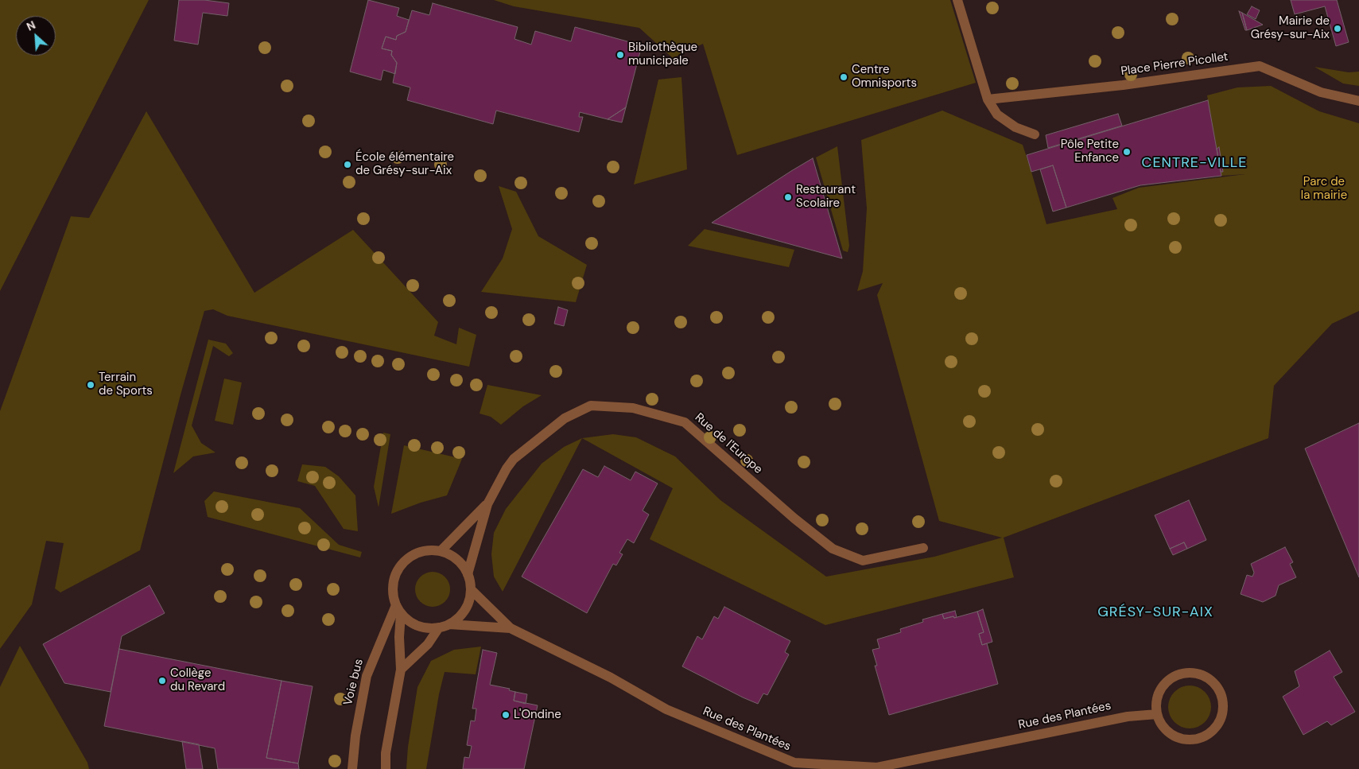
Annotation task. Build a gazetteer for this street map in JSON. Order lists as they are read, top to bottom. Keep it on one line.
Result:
{"streets":{"street":["Place Pierre Picollet","Rue de l'Europe","Voie bus","Rue des Plantées"]},"crossings":[["Rue de l'Europe","Voie bus"],["Rue de l'Europe","Rue des Plantées"],["Voie bus","Rue des Plantées"]],"districts":["CENTRE-VILLE","GRÉSY-SUR-AIX"],"parks":["Parc de la mairie"],"places":["Mairie de Grésy-sur-Aix","Bibliothèque municipale","Centre Omnisports","Pôle Petite Enfance","École élémentaire de Grésy-sur-Aix","Restaurant Scolaire","Terrain de Sports","Collège du Revard","L'Ondine"],"north":"top left"}
